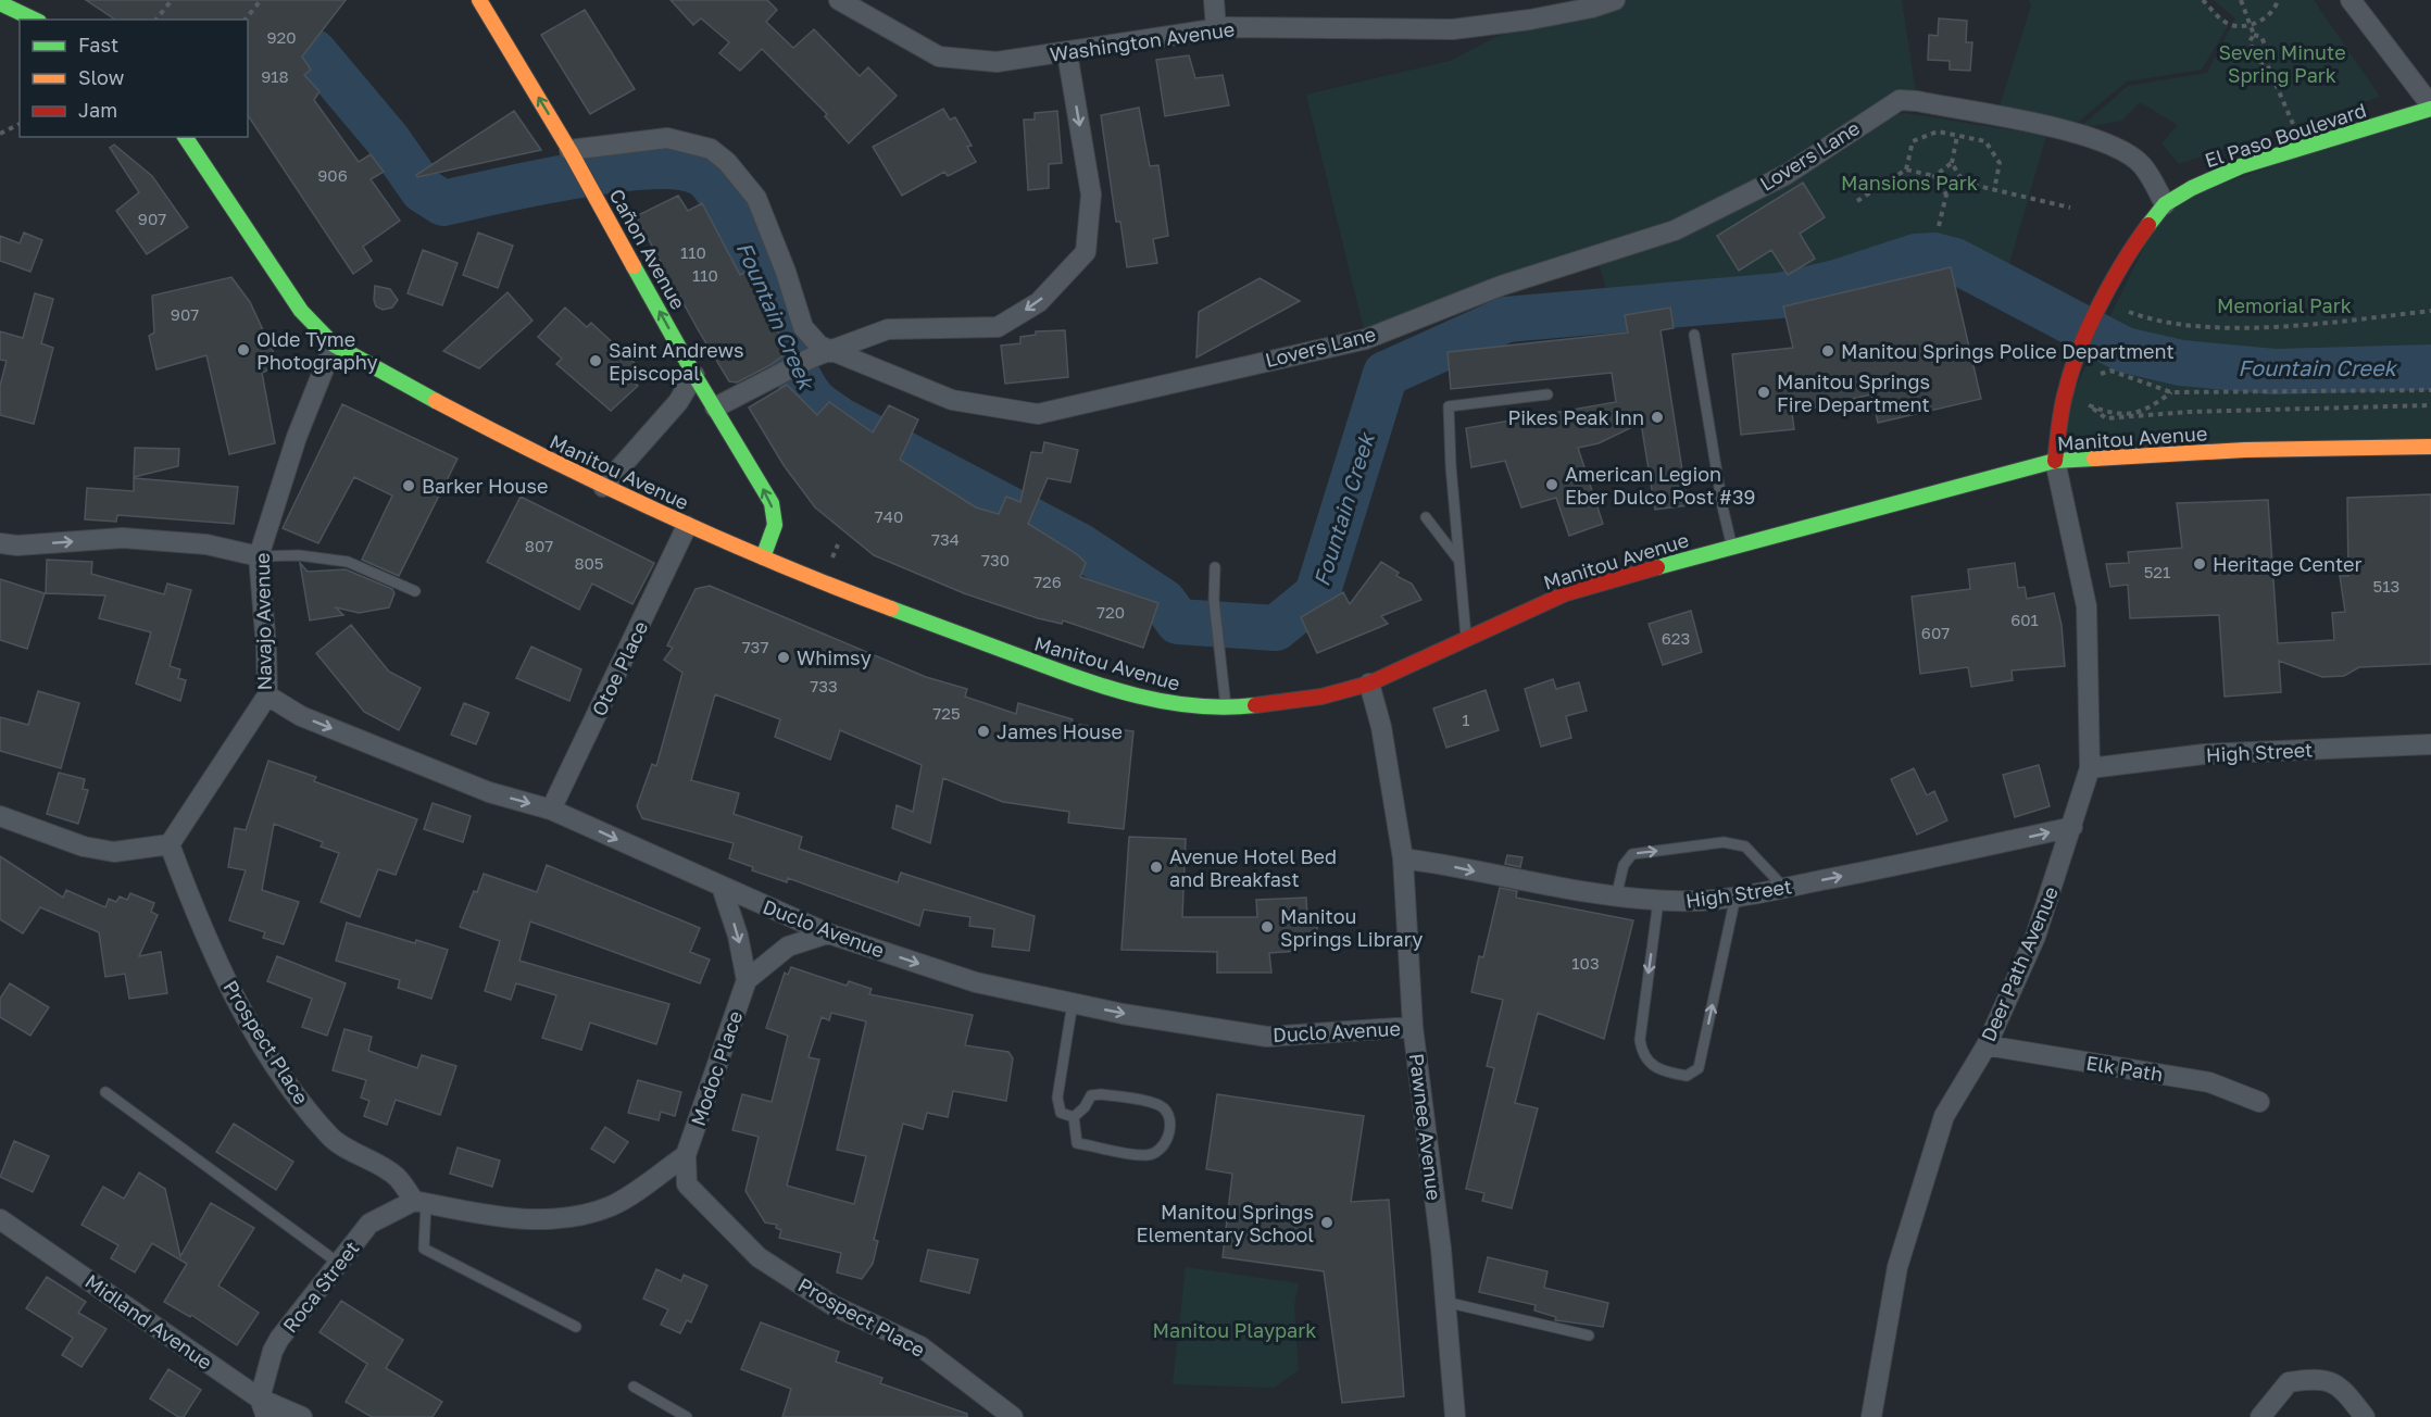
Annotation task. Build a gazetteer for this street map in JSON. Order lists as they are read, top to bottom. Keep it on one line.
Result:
{"streets":{"main road":["El Paso Boulevard","Cañon Avenue","Manitou Avenue"],"street":["Washington Avenue","Lovers Lane","Navajo Avenue","Otoe Place","High Street","Duclo Avenue","Deer Path Avenue","Prospect Place","Modoc Place","Elk Path","Pawnee Avenue","Roca Street","Midland Avenue"]},"crossings":[["El Paso Boulevard","Lovers Lane"],["El Paso Boulevard","Manitou Avenue"],["El Paso Boulevard","Deer Path Avenue"],["Lovers Lane","Cañon Avenue"],["Cañon Avenue","Manitou Avenue"],["Manitou Avenue","Navajo Avenue"],["Manitou Avenue","Otoe Place"],["Manitou Avenue","Deer Path Avenue"],["Manitou Avenue","Pawnee Avenue"],["Navajo Avenue","Duclo Avenue"],["Navajo Avenue","Prospect Place"],["Otoe Place","Duclo Avenue"],["High Street","Deer Path Avenue"],["High Street","Pawnee Avenue"],["Duclo Avenue","Modoc Place"],["Duclo Avenue","Pawnee Avenue"],["Deer Path Avenue","Elk Path"],["Prospect Place","Modoc Place"],["Prospect Place","Roca Street"],["Roca Street","Midland Avenue"]],"one_way":["Cañon Avenue","High Street","Duclo Avenue"],"water":["Fountain Creek"],"parks":["Seven Minute Spring Park","Mansions Park","Memorial Park","Manitou Playpark"],"places":["Olde Tyme Photography","Manitou Springs Police Department","Saint Andrews Episcopal","Manitou Springs Fire Department","Pikes Peak Inn","American Legion Eber Dulco Post #39","Barker House","Heritage Center","Whimsy","James House","Avenue Hotel Bed and Breakfast","Manitou Springs Library","Manitou Springs Elementary School"],"house_numbers":["920","918","906","907","110","110","907","740","734","807","730","805","521","726","513","720","601","607","623","737","733","725","1","103"],"legend":["Fast","Slow","Jam"]}
